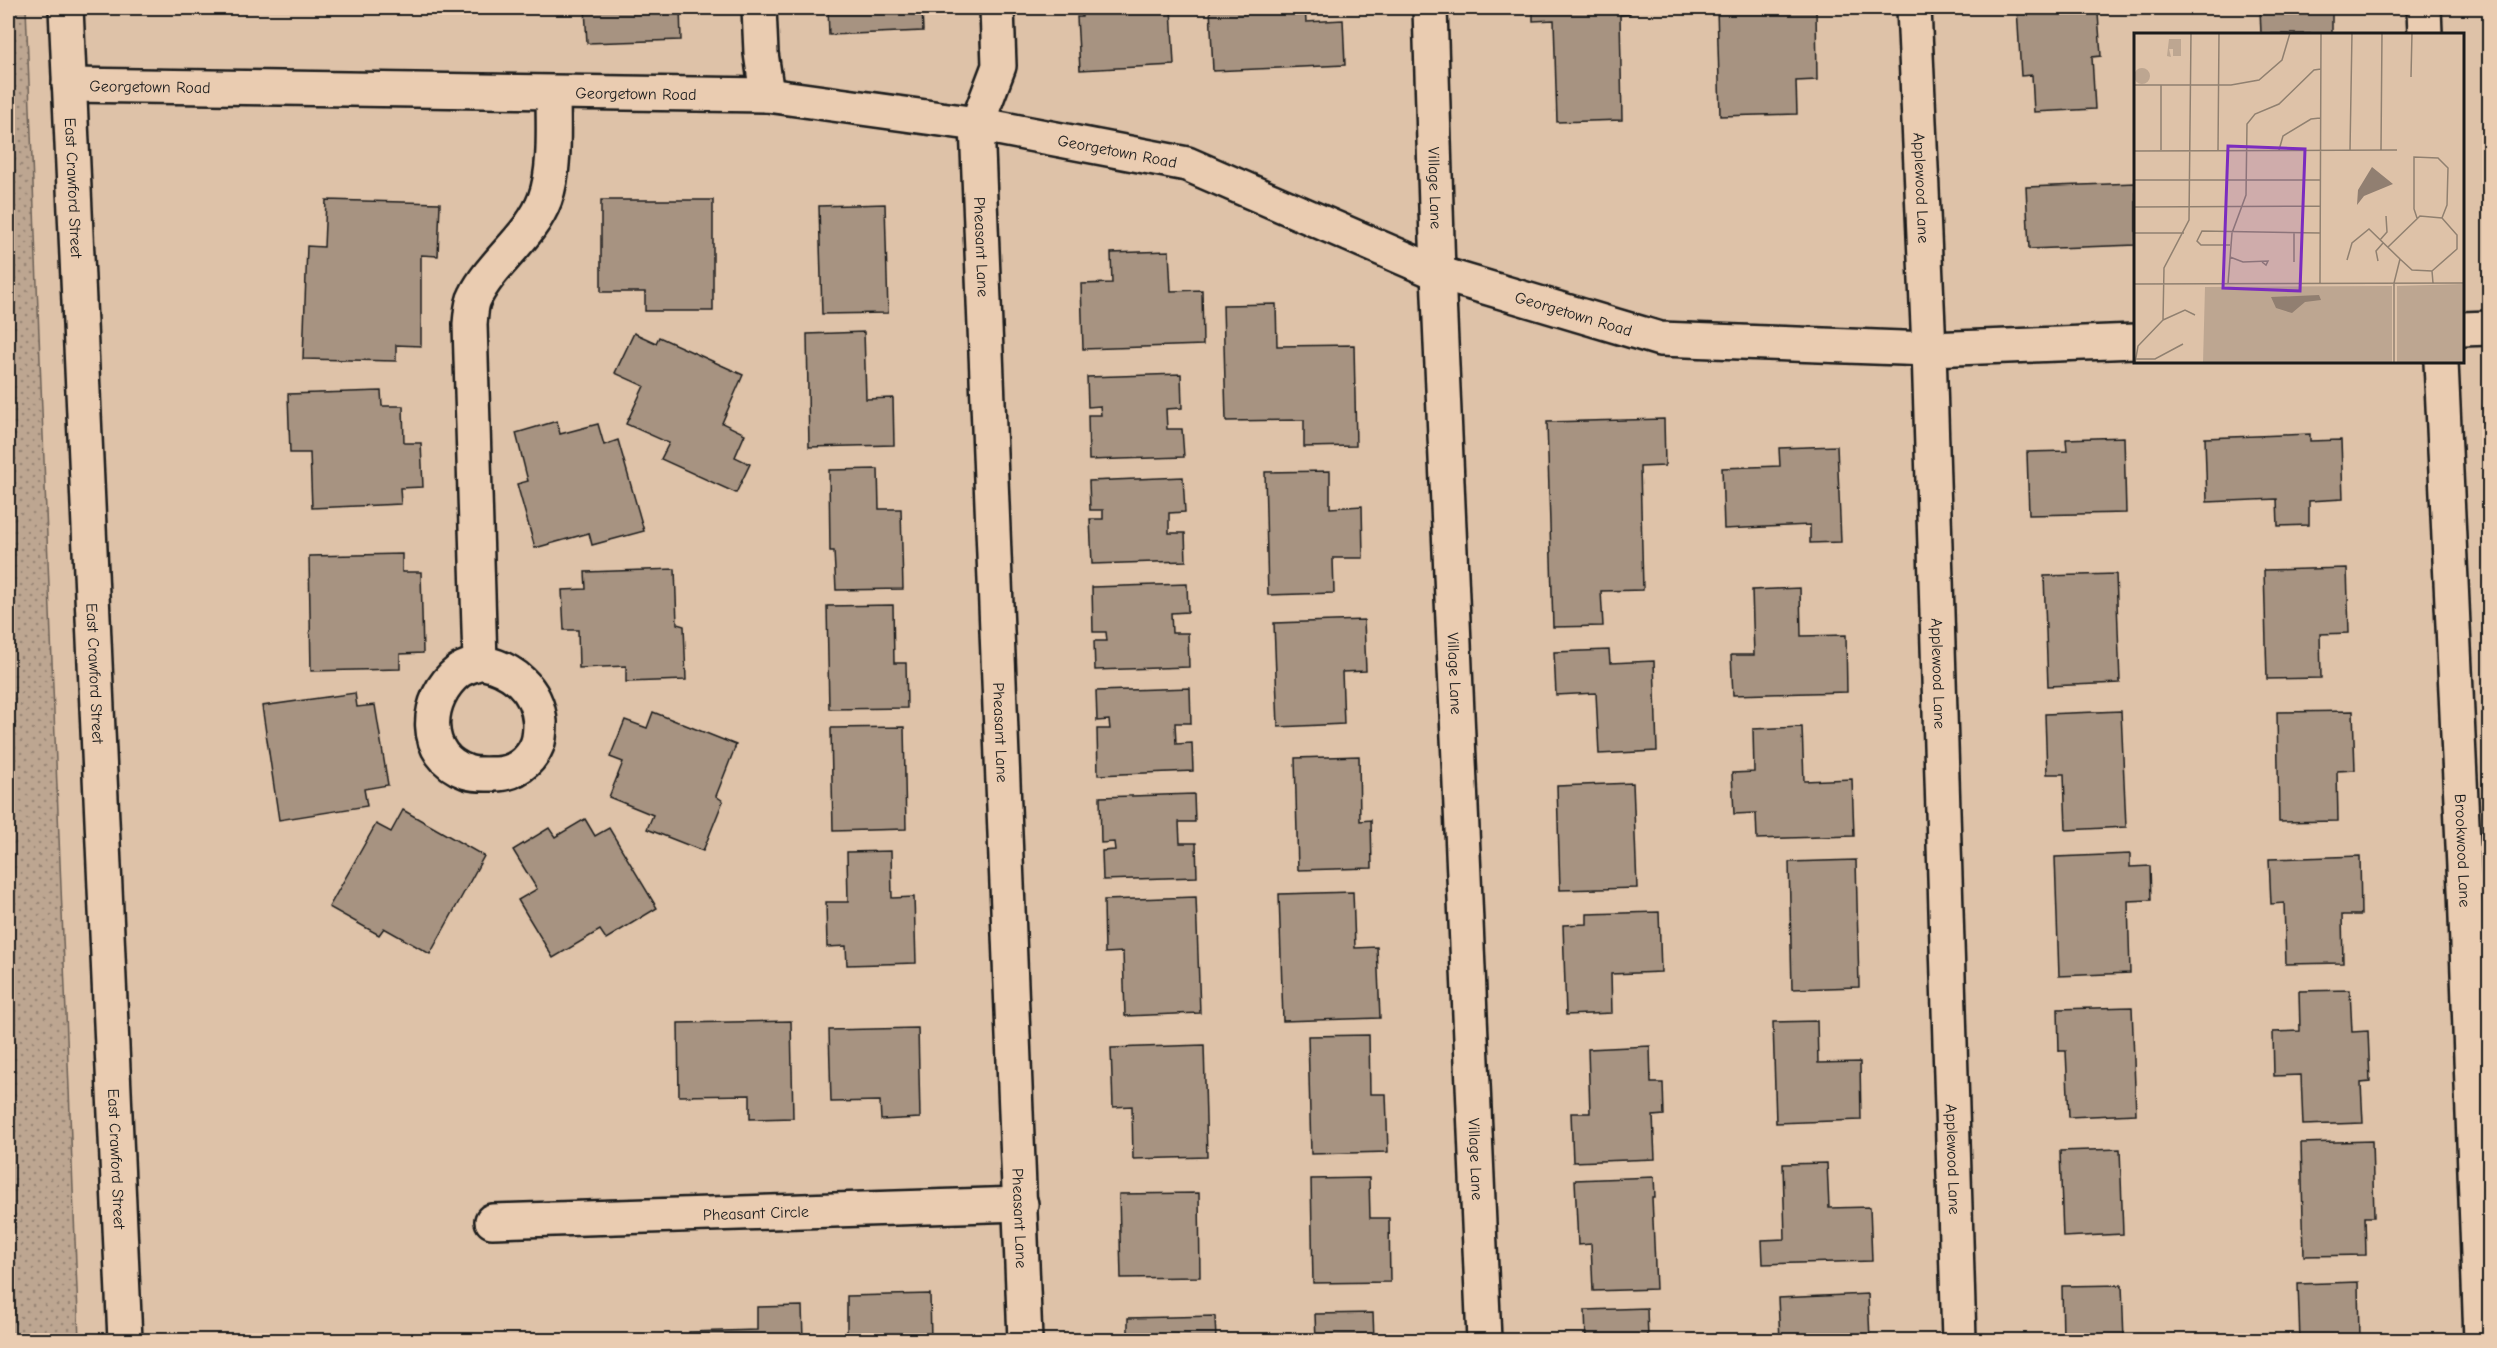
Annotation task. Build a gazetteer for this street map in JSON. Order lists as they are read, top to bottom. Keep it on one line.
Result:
{"streets":{"street":["Georgetown Road","Village Lane","Applewood Lane","East Crawford Street","Pheasant Lane","Brookwood Lane","Pheasant Circle"]},"crossings":[["Georgetown Road","Village Lane"],["Georgetown Road","Applewood Lane"],["Georgetown Road","East Crawford Street"],["Georgetown Road","Pheasant Lane"],["Pheasant Lane","Pheasant Circle"]]}
